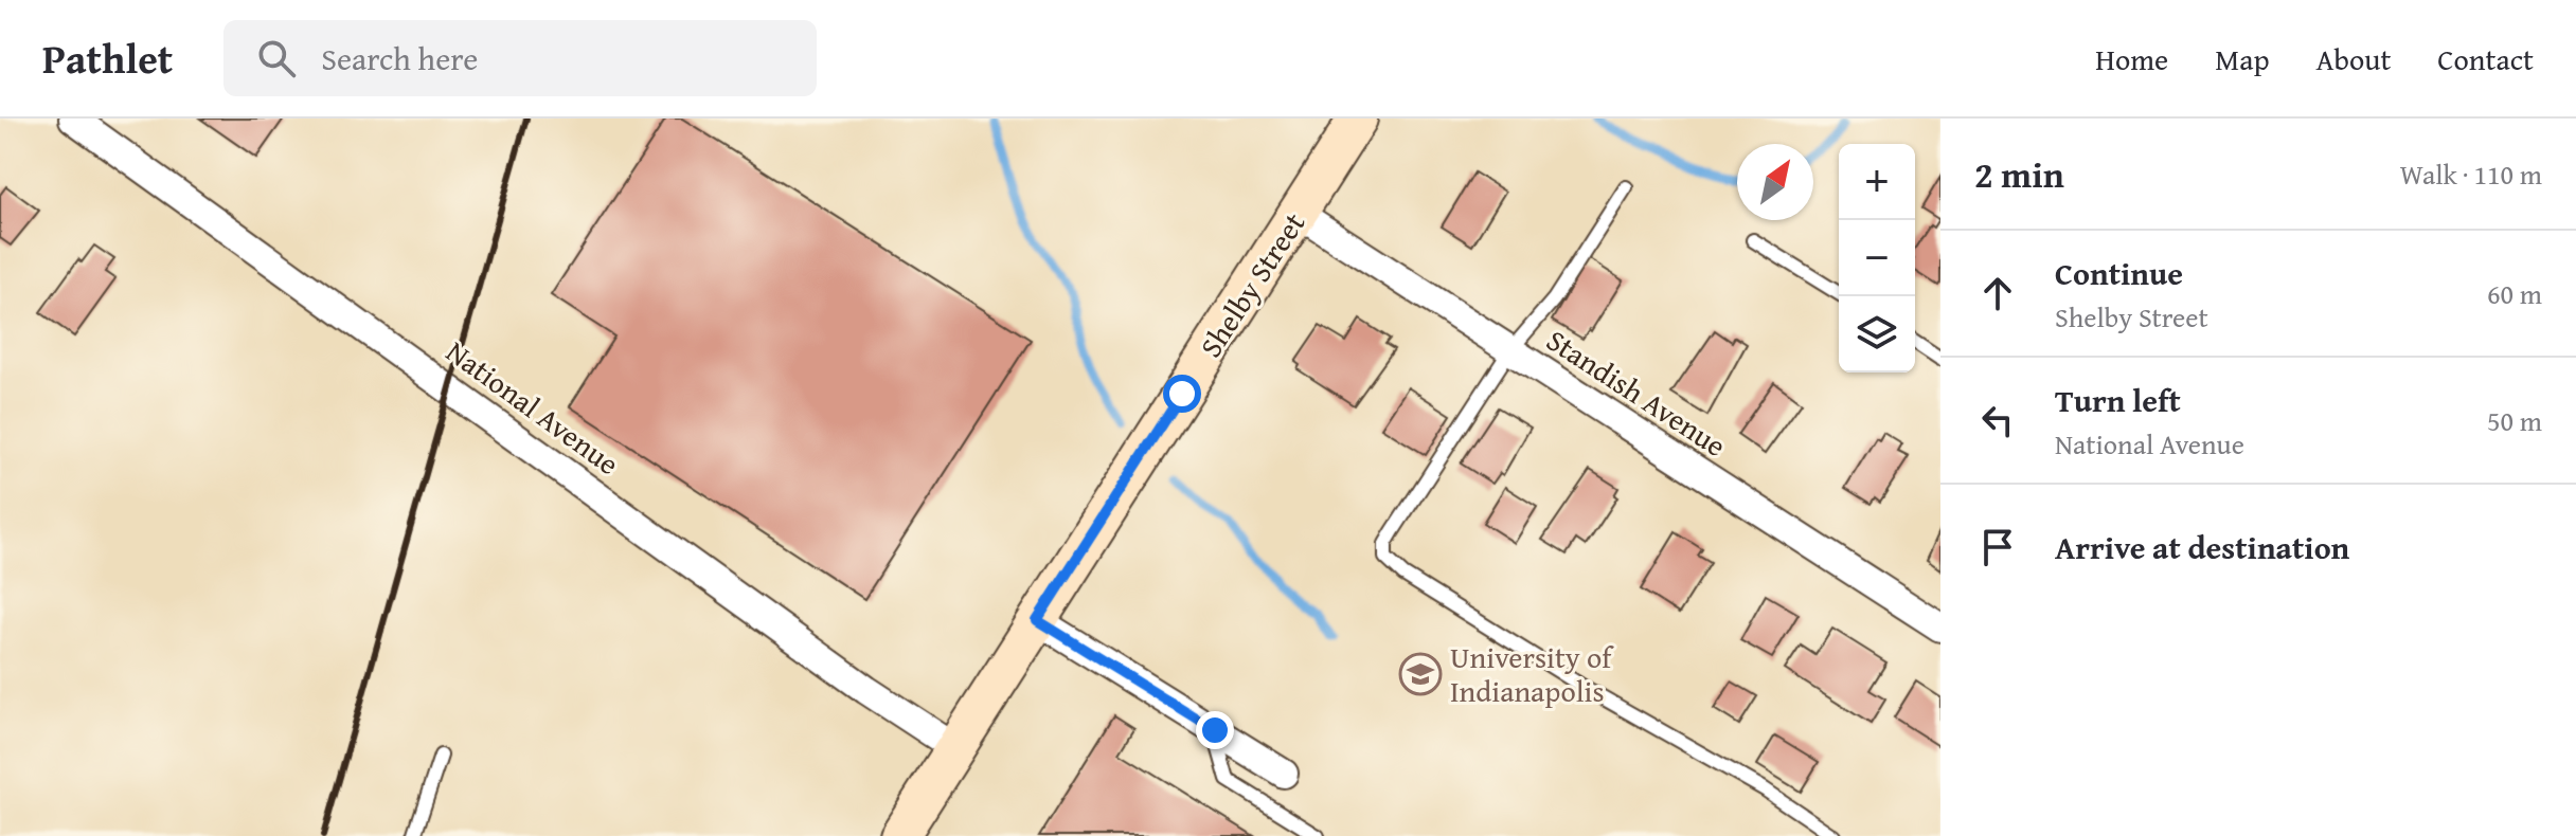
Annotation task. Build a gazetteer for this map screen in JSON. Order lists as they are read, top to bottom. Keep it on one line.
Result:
{"streets":{"main road":["Shelby Street"],"street":["Standish Avenue","National Avenue"]},"crossings":[["Shelby Street","Standish Avenue"],["Shelby Street","National Avenue"]],"places":{"school or university":["University of Indianapolis"]},"north":"top right","page":{"header":"Pathlet","search":"Search here","nav":["Home","Map","About","Contact"],"heading":["2 min","Walk · 110 m"],"map_buttons":["+","−"],"list":[["Continue","Shelby Street","60 m"],["Turn left","National Avenue","50 m"],"Arrive at destination"]}}
